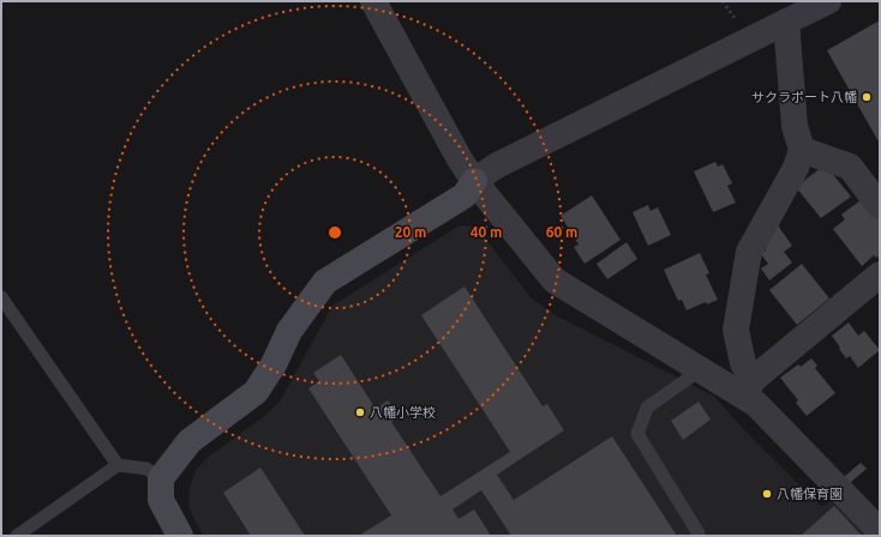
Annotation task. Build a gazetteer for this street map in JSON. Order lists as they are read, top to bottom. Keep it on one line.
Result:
{"places":["サクラポート八幡","八幡小学校","八幡保育園"],"rings":["20 m","40 m","60 m"]}
